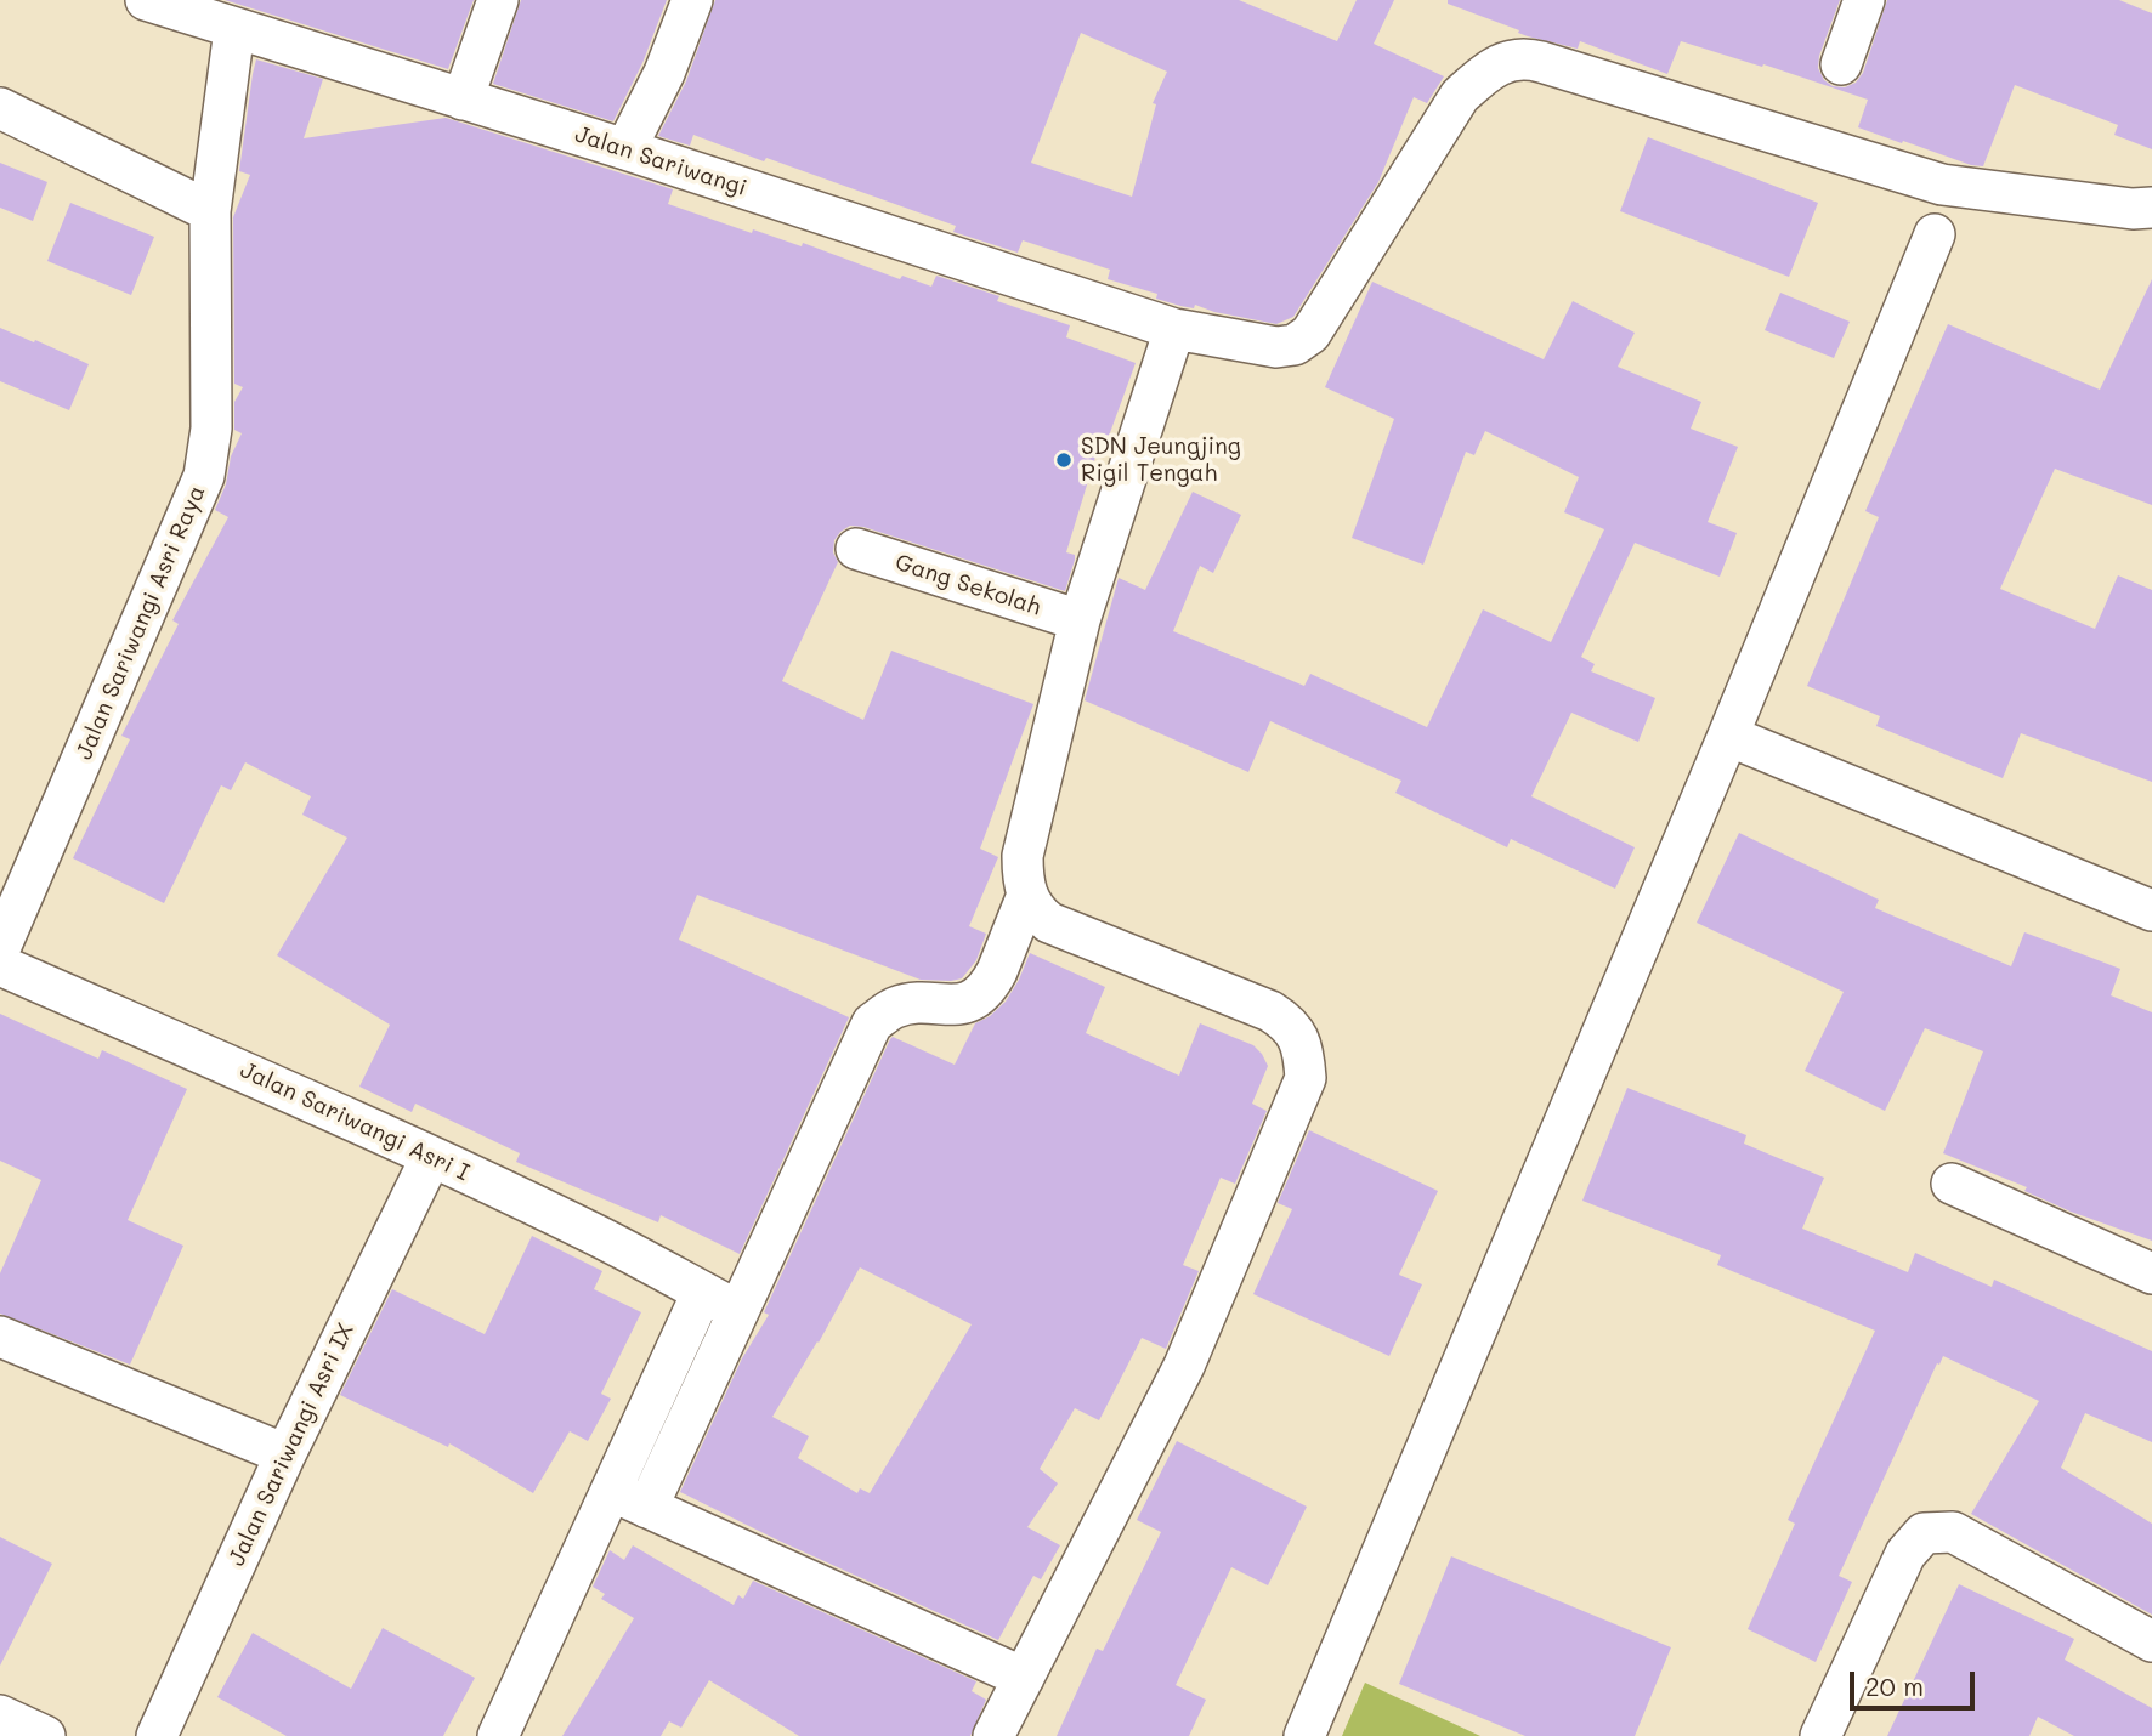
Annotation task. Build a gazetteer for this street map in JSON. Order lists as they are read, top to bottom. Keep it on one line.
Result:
{"streets":{"street":["Jalan Sariwangi","Gang Sekolah","Jalan Sariwangi Asri Raya","Jalan Sariwangi Asri I","Jalan Sariwangi Asri IX"]},"crossings":[["Jalan Sariwangi","Jalan Sariwangi Asri Raya"],["Jalan Sariwangi Asri I","Jalan Sariwangi Asri IX"]],"places":["SDN Jeungjing Rigil Tengah"],"scale_bar":"20 m"}
